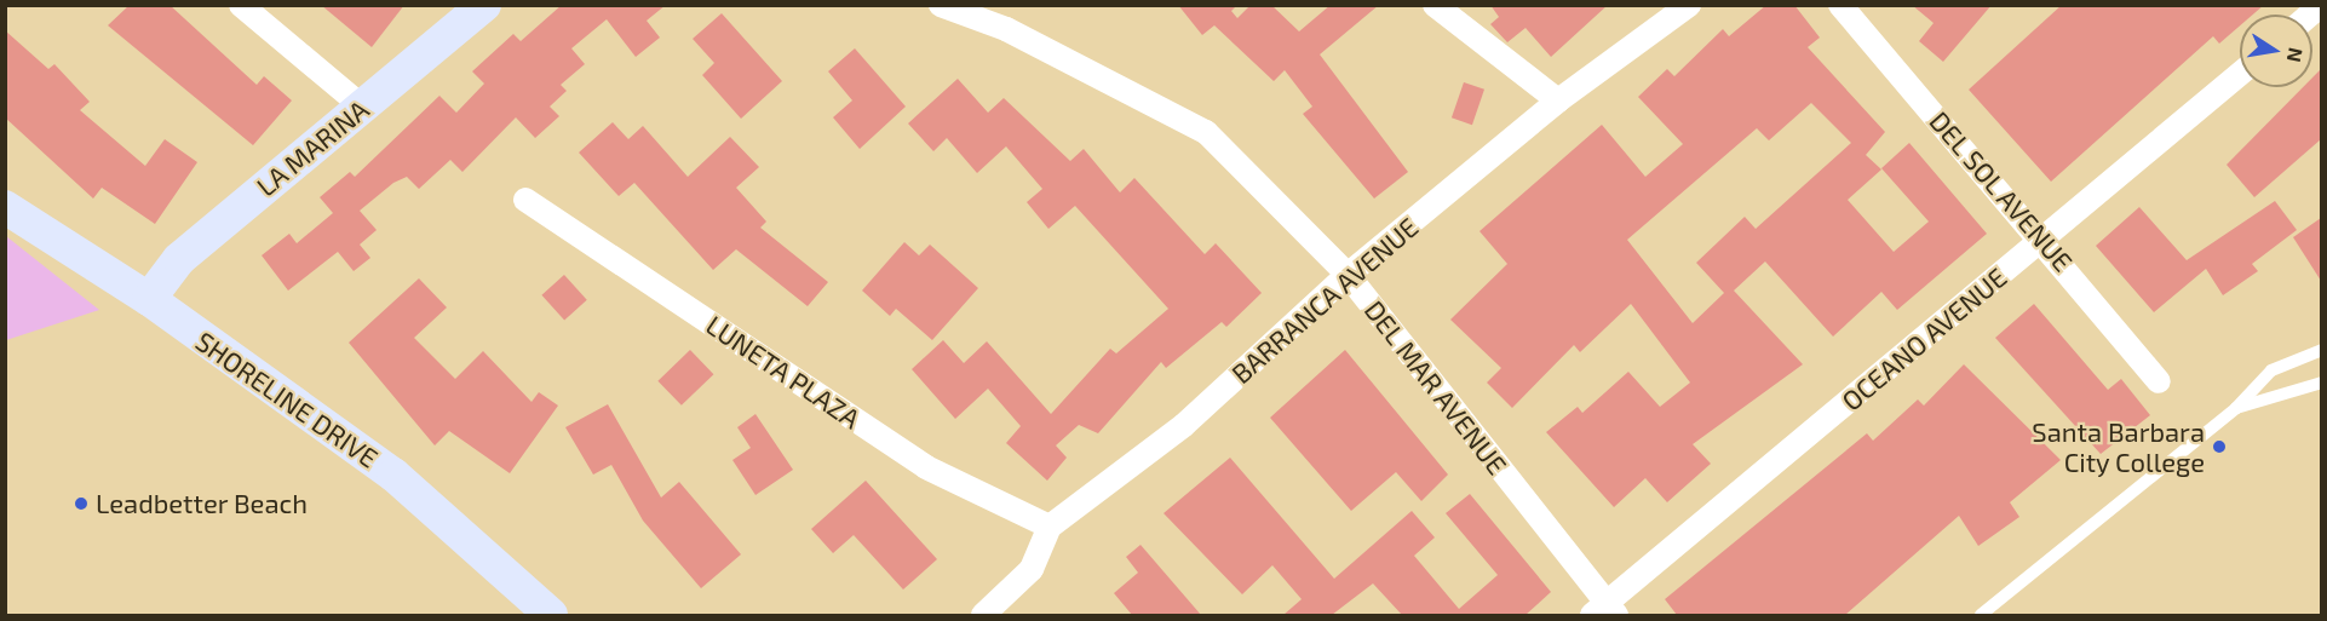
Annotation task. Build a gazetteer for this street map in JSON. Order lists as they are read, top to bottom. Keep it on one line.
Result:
{"streets":{"main road":["LA MARINA","SHORELINE DRIVE"],"street":["DEL SOL AVENUE","BARRANCA AVENUE","OCEANO AVENUE","LUNETA PLAZA","DEL MAR AVENUE"]},"crossings":[["LA MARINA","SHORELINE DRIVE"],["DEL SOL AVENUE","OCEANO AVENUE"],["BARRANCA AVENUE","LUNETA PLAZA"],["BARRANCA AVENUE","DEL MAR AVENUE"],["OCEANO AVENUE","DEL MAR AVENUE"]],"places":["Santa Barbara City College","Leadbetter Beach"],"north":"right"}
